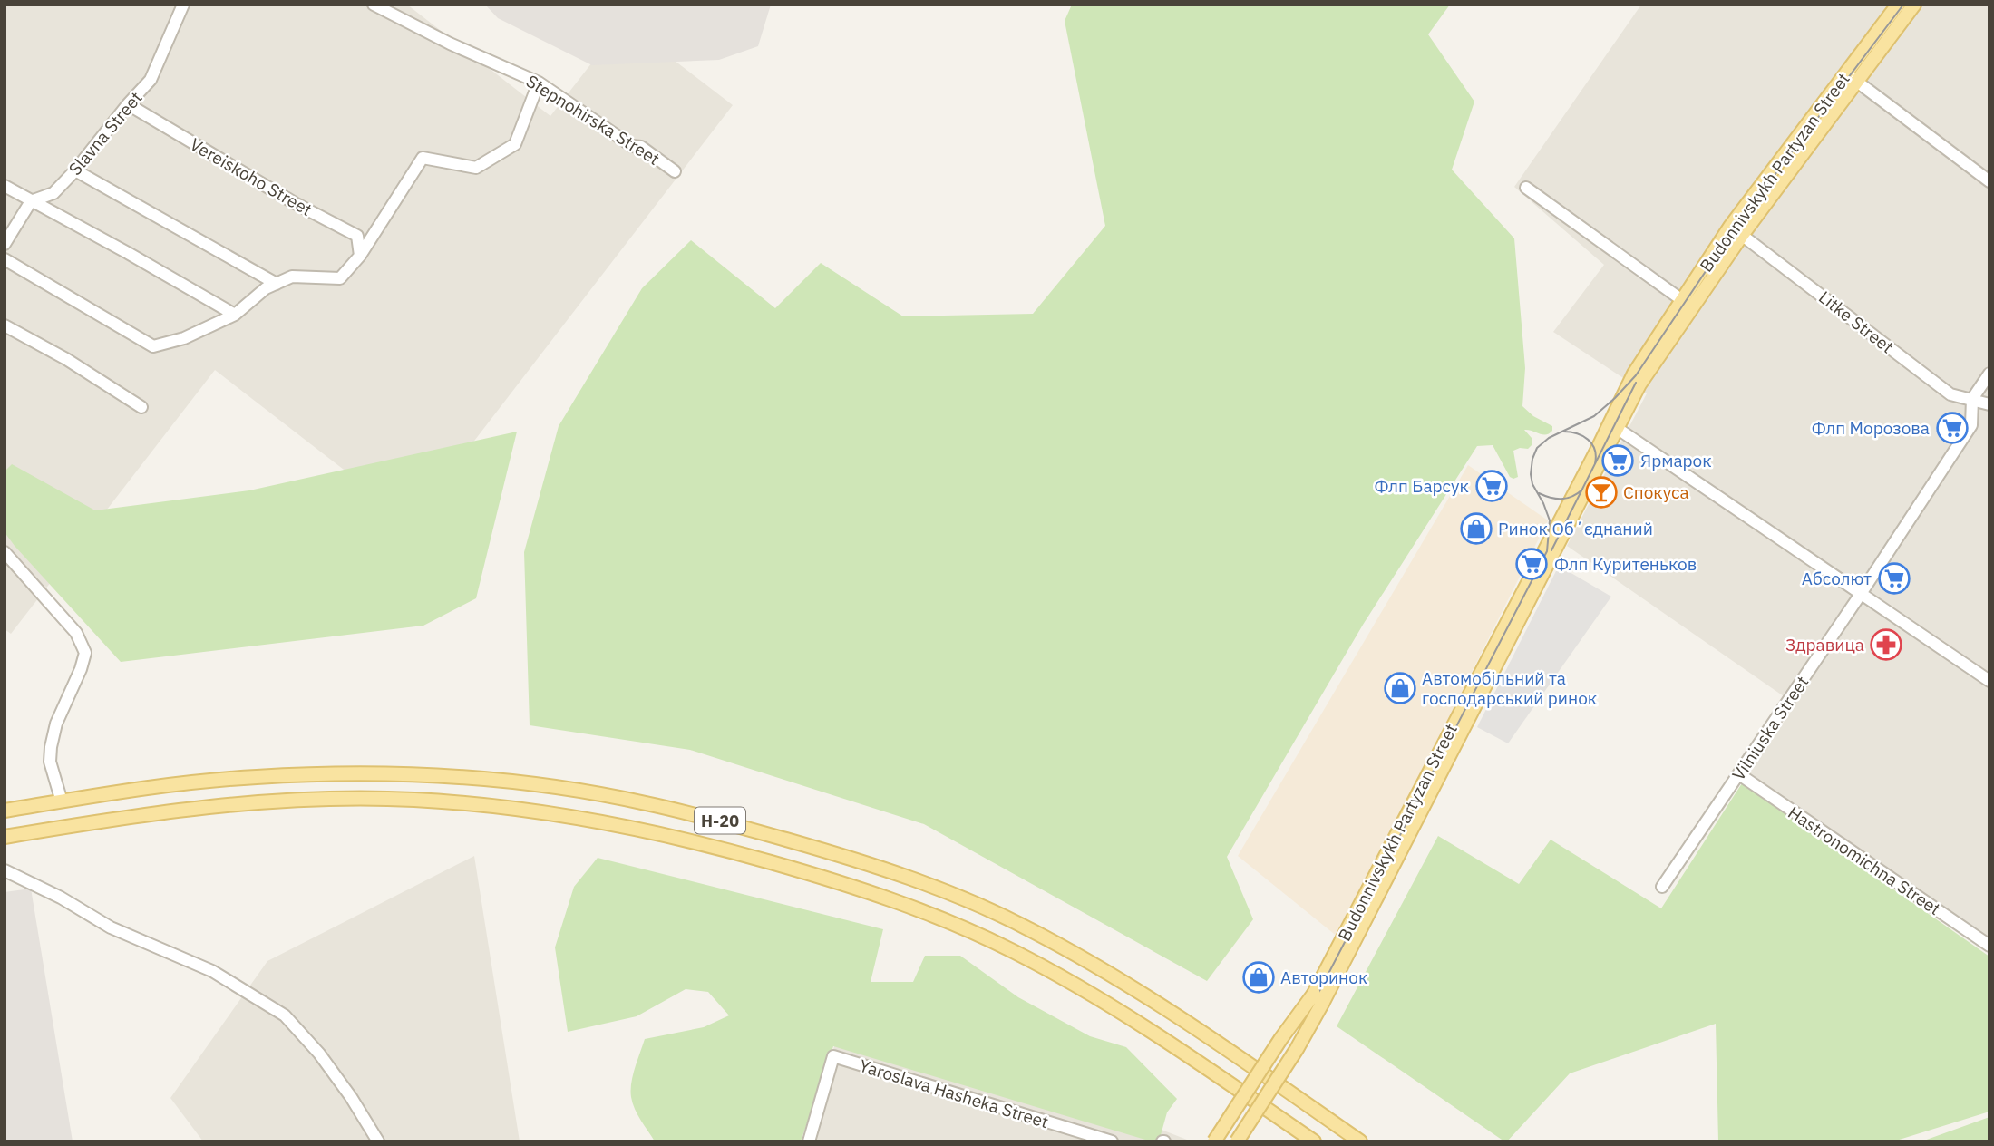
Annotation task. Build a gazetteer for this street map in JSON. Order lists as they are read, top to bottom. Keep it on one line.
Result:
{"streets":{"main road":["Budonnivskykh Partyzan Street","Н-20"],"street":["Stepnohirska Street","Slavna Street","Vereiskoho Street","Litke Street","Vilniuska Street","Hastronomichna Street","Yaroslava Hasheka Street"]},"crossings":[["Slavna Street","Vereiskoho Street"],["Budonnivskykh Partyzan Street","Litke Street"],["Litke Street","Vilniuska Street"],["Vilniuska Street","Hastronomichna Street"]],"places":{"supermarket":["Флп Морозова","Ярмарок","Флп Барсук","Флп Куритеньков","Абсолют"],"bar":["Спокуса"],"shop":["Ринок Обʼєднаний","Автомобільний та господарський ринок","Авторинок"],"pharmacy":["Здравица"]}}
